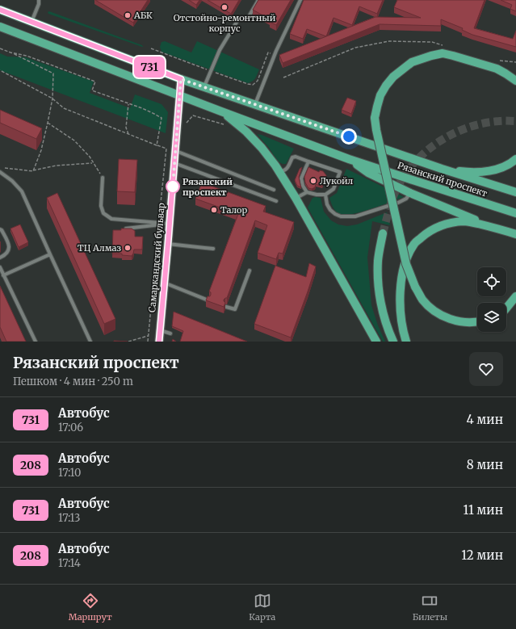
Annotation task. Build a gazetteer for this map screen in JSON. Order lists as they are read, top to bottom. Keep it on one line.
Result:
{"streets":{"main road":["Рязанский проспект"],"street":["Самаркандский бульвар"]},"crossings":[["Рязанский проспект","Самаркандский бульвар"]],"places":["Отстойно-ремонтный корпус","АБК","Лукойл","Рязанский проспект","Талор","ТЦ Алмаз"],"lines":["bus line 731"],"page":{"on_map":"731","heading":["Рязанский проспект","Пешком · 4 мин · 250 m"],"list":[{"mark":"731","name":"Автобус","note":"17:06","value":"4 мин"},{"mark":"208","name":"Автобус","note":"17:10","value":"8 мин"},{"mark":"731","name":"Автобус","note":"17:13","value":"11 мин"},{"mark":"208","name":"Автобус","note":"17:14","value":"12 мин"}],"tabs":["Маршрут","Карта","Билеты"]}}
